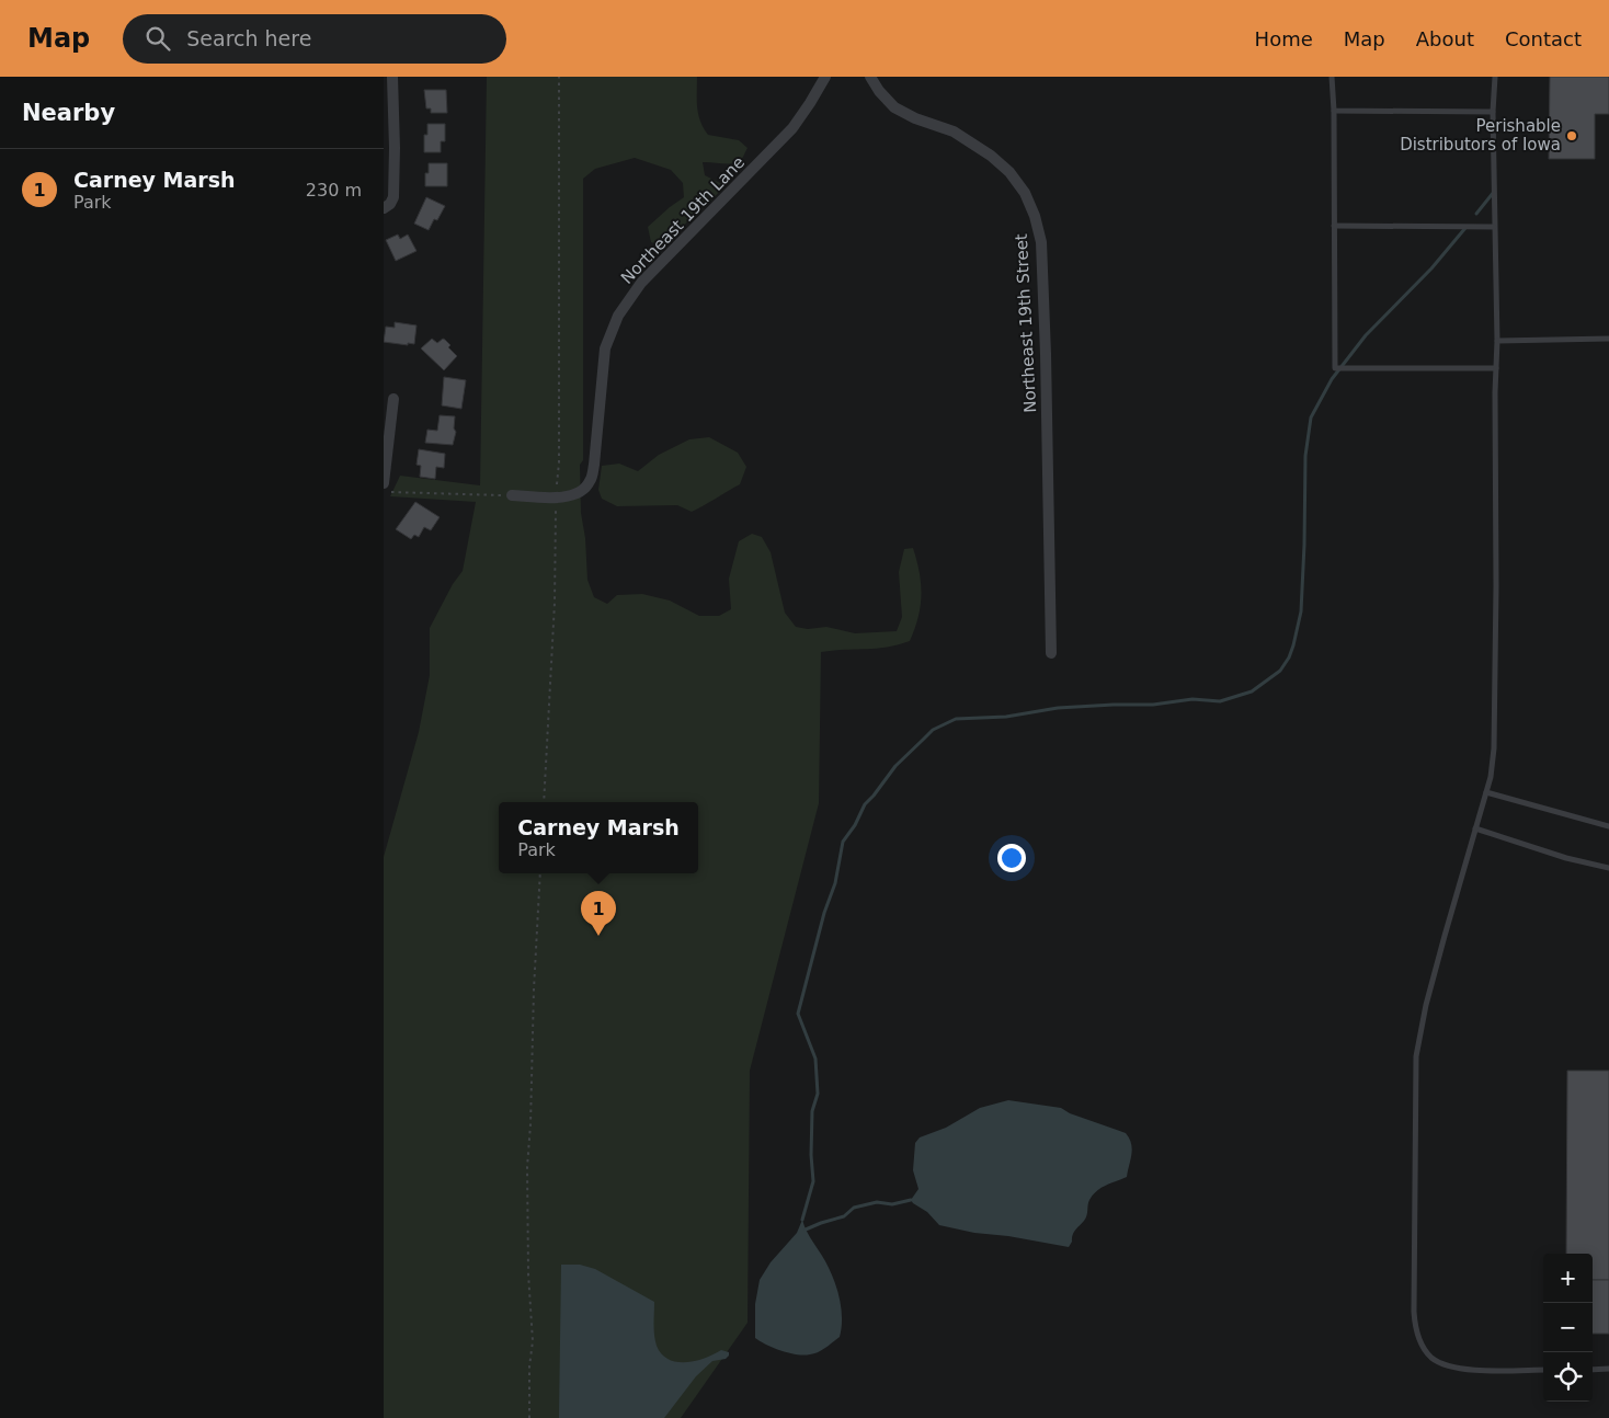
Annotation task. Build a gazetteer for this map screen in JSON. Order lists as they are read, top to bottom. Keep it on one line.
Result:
{"streets":{"street":["Northeast 19th Lane","Northeast 19th Street"]},"places":["Perishable Distributors of Iowa"],"page":{"header":"Map","search":"Search here","nav":["Home","Map","About","Contact"],"heading":"Nearby","list":[{"mark":"1","name":"Carney Marsh","note":"Park","value":"230 m"}],"popup":["Carney Marsh","Park"],"pins":"1","map_buttons":["+","−"]}}
